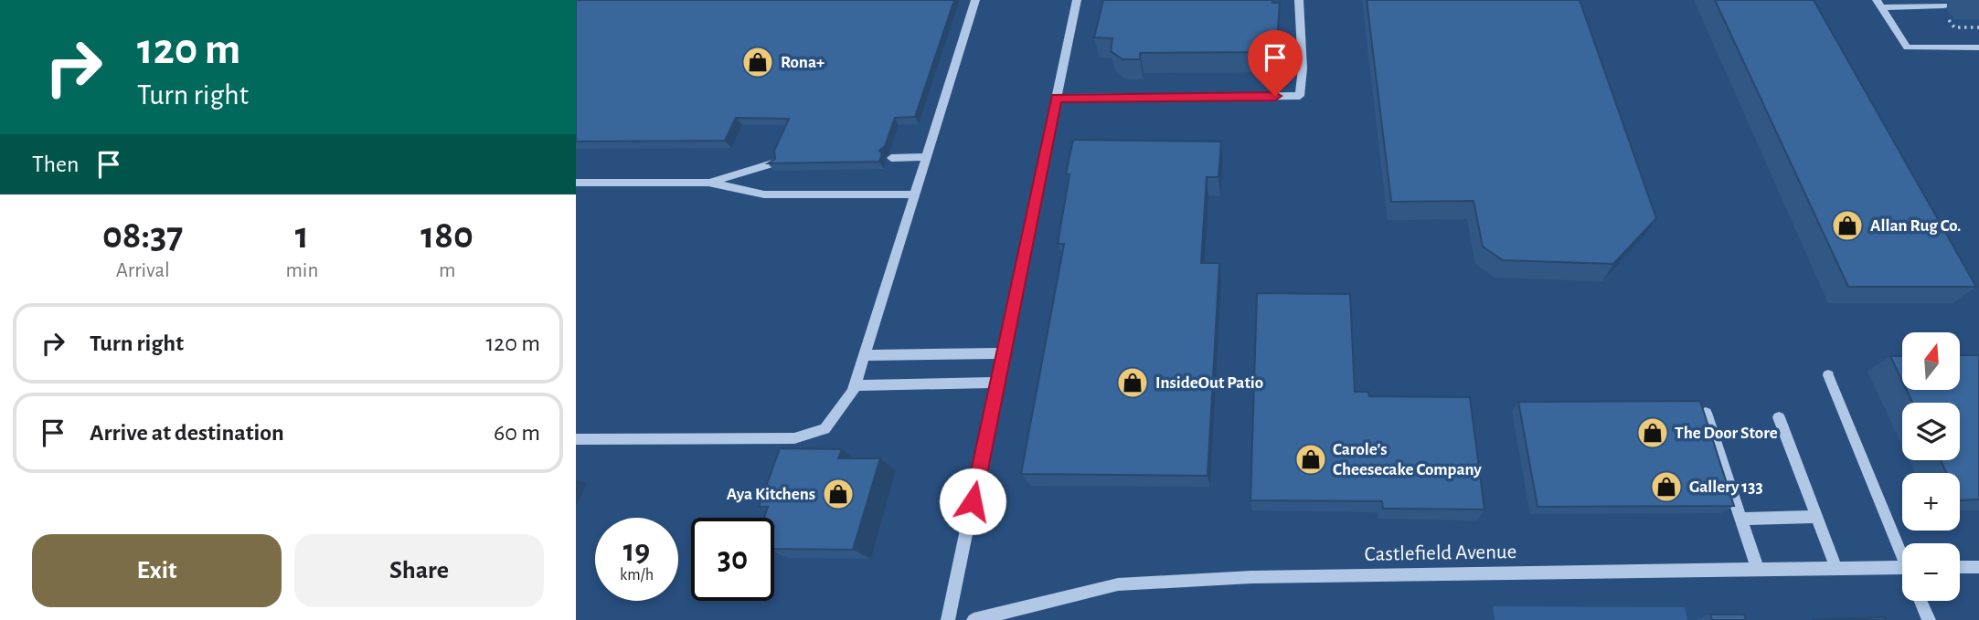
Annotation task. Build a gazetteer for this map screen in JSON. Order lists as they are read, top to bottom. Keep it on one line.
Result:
{"streets":{"street":["Castlefield Avenue"]},"places":{"shop":["Rona+","Allan Rug Co.","InsideOut Patio","The Door Store","Carole's Cheesecake Company","Gallery 133","Aya Kitchens"]},"north":"top","page":{"turn":["120 m","Turn right"],"then":"Then","eta":["08:37","Arrival","1","min","180","m"],"list":[{"name":"Turn right","value":"120 m"},{"name":"Arrive at destination","value":"60 m"}],"map_buttons":["+","−"],"speed":"19 km/h","limit":"30","buttons":["Exit","Share"]}}
